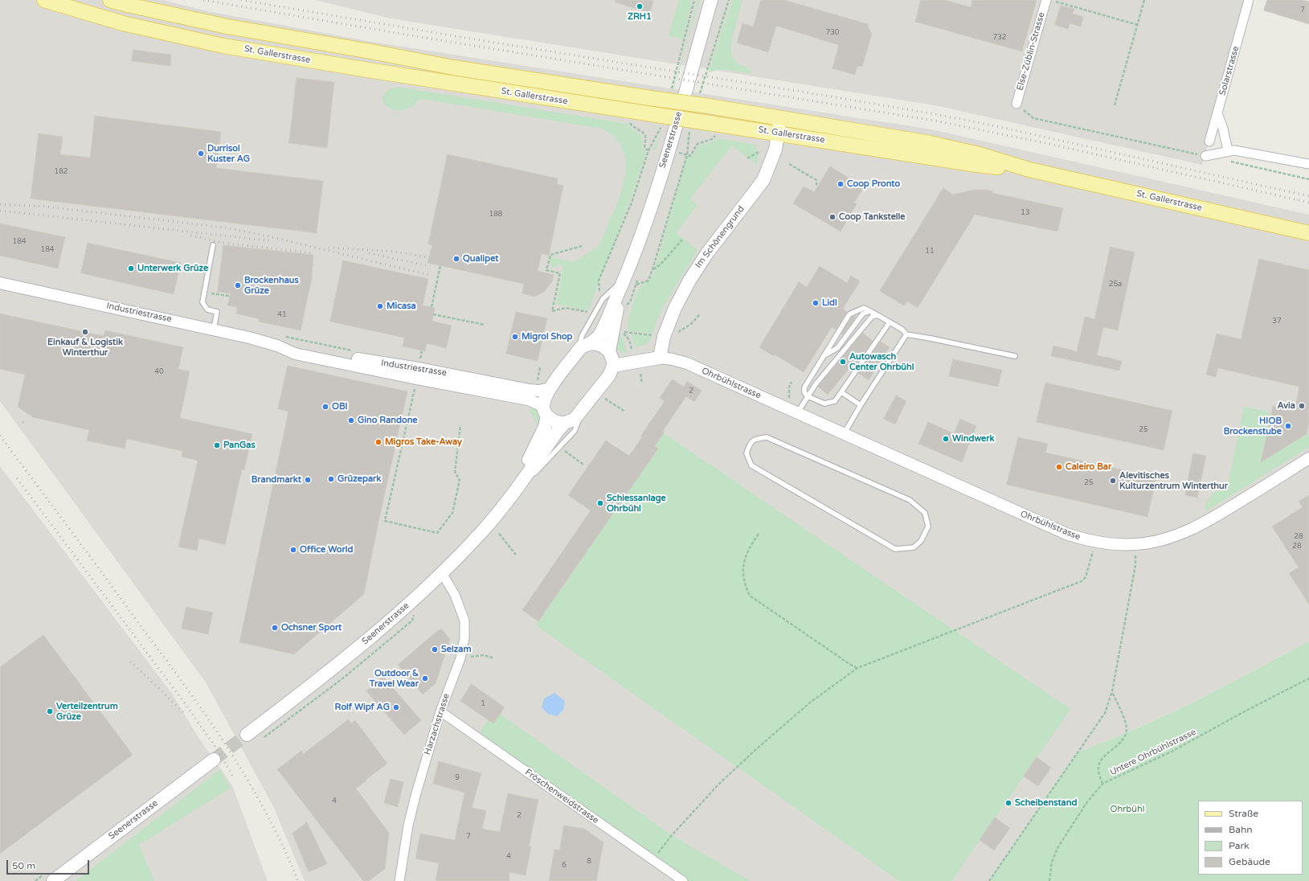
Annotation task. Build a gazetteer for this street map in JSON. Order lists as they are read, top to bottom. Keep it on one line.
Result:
{"streets":{"main road":["St. Gallerstrasse","Seenerstrasse","Im Schönengrund","Ohrbühlstrasse"],"street":["Else-Züblin-Strasse","Solarstrasse","Industriestrasse","Harzachstrasse","Fröschenweidstrasse"],"path":["Untere Ohrbühlstrasse"]},"crossings":[["St. Gallerstrasse","Im Schönengrund"],["Seenerstrasse","Industriestrasse"],["Seenerstrasse","Ohrbühlstrasse"],["Seenerstrasse","Harzachstrasse"],["Im Schönengrund","Ohrbühlstrasse"],["Harzachstrasse","Fröschenweidstrasse"]],"parks":["Ohrbühl"],"places":["ZRH1","Durrisol Kuster AG","Coop Pronto","Coop Tankstelle","Qualipet","Unterwerk Grüze","Brockenhaus Grüze","Lidl","Micasa","Einkauf & Logistik Winterthur","Migrol Shop","Autowasch Center Ohrbühl","Avia","OBI","Gino Randone","HIOB Brockenstube","Windwerk","Migros Take-Away","PanGas","Caleiro Bar","Grüzepark","Brandmarkt","Alevitisches Kulturzentrum Winterthur","Schiessanlage Ohrbühl","Office World","Ochsner Sport","Selzam","Outdoor & Travel Wear","Rolf Wipf AG","Verteilzentrum Grüze","Scheibenstand"],"house_numbers":["7","730","732","182","13","188","184","184","11","25a","41","37","40","2","25","25","28","28","1","9","4","2","7","4","8","6"],"legend":["Straße","Bahn","Park","Gebäude"],"scale_bar":"50 m"}
